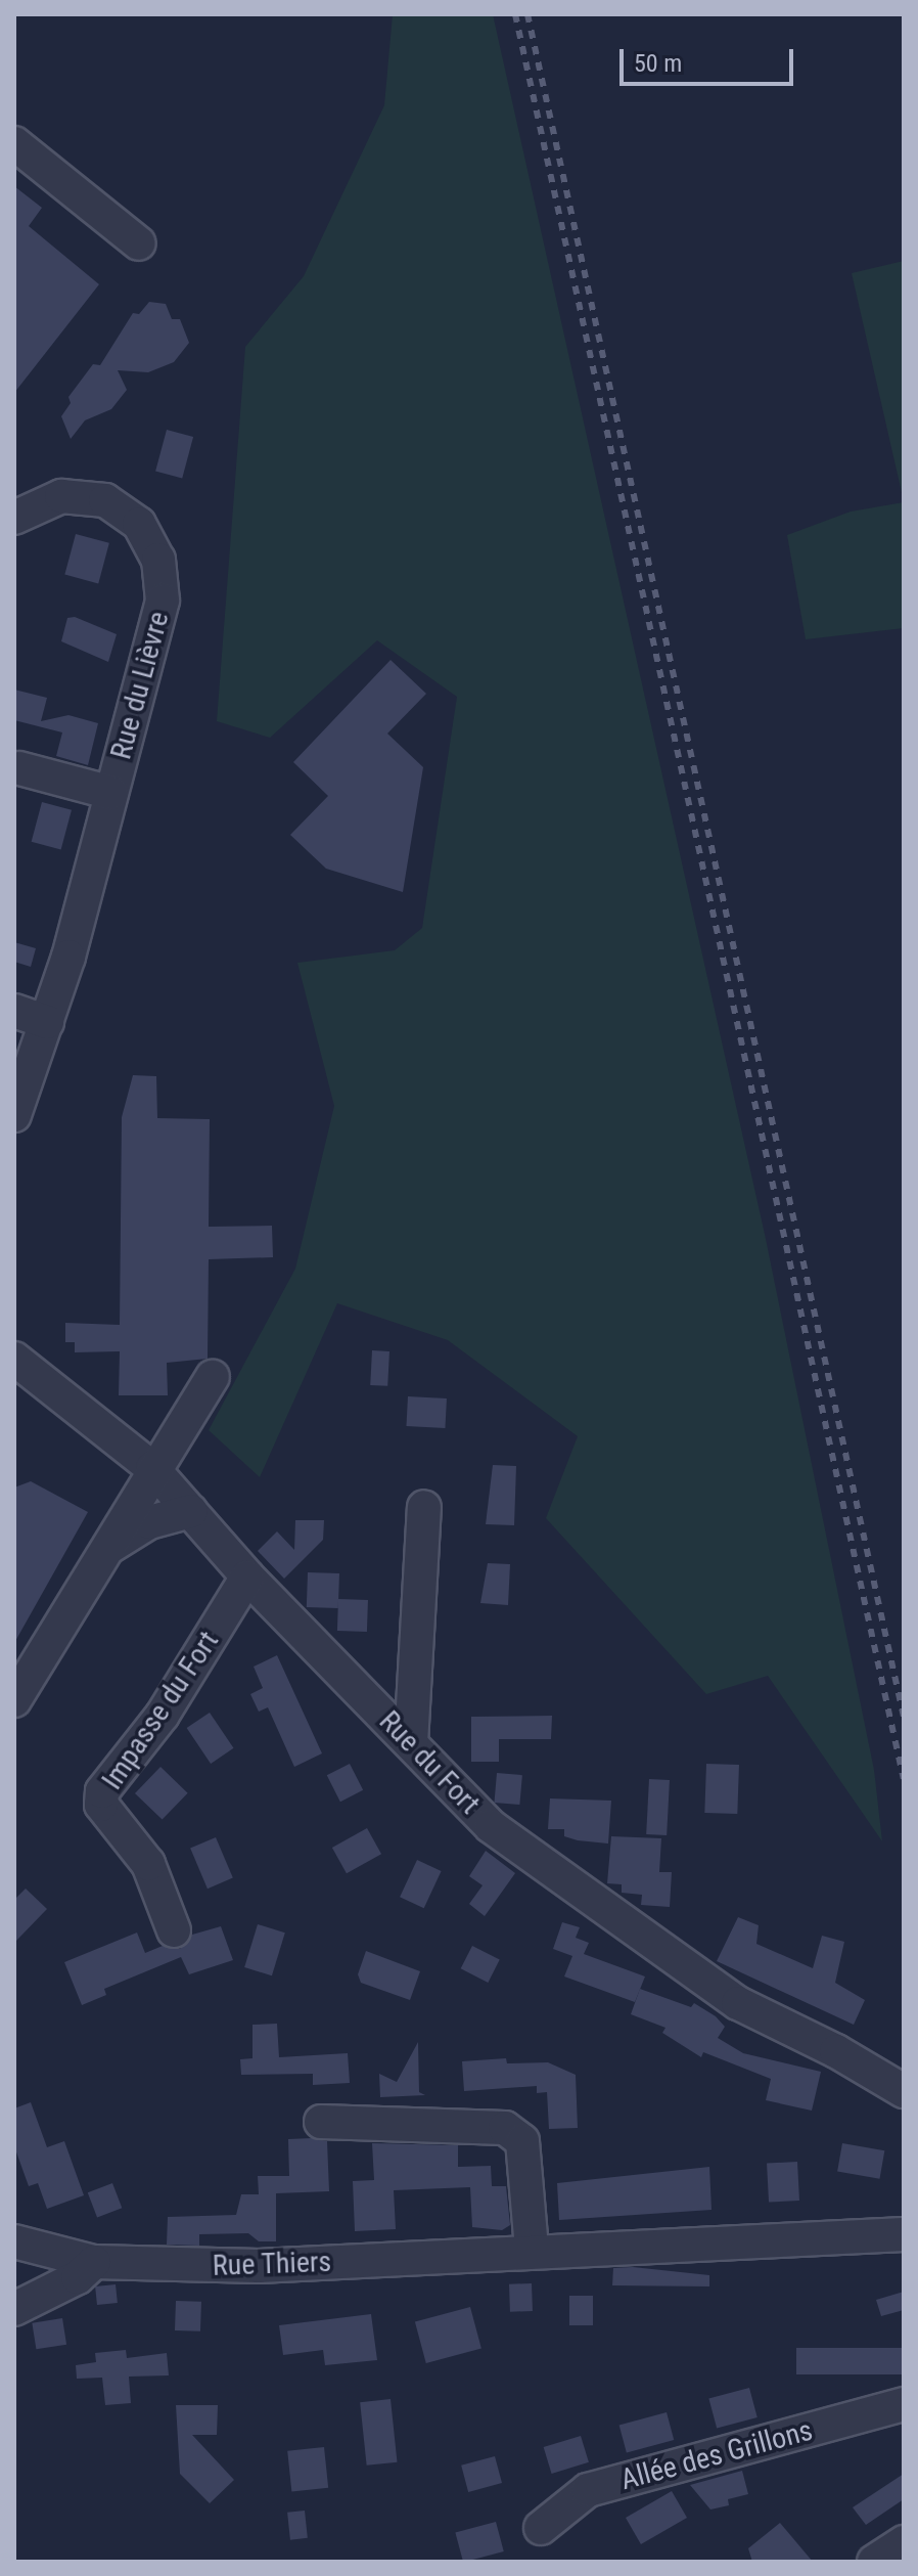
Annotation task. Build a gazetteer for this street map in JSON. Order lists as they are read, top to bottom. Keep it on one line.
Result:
{"streets":{"street":["Rue du Lièvre","Impasse du Fort","Rue du Fort","Rue Thiers","Allée des Grillons"]},"crossings":[["Impasse du Fort","Rue du Fort"]],"scale_bar":"50 m"}
